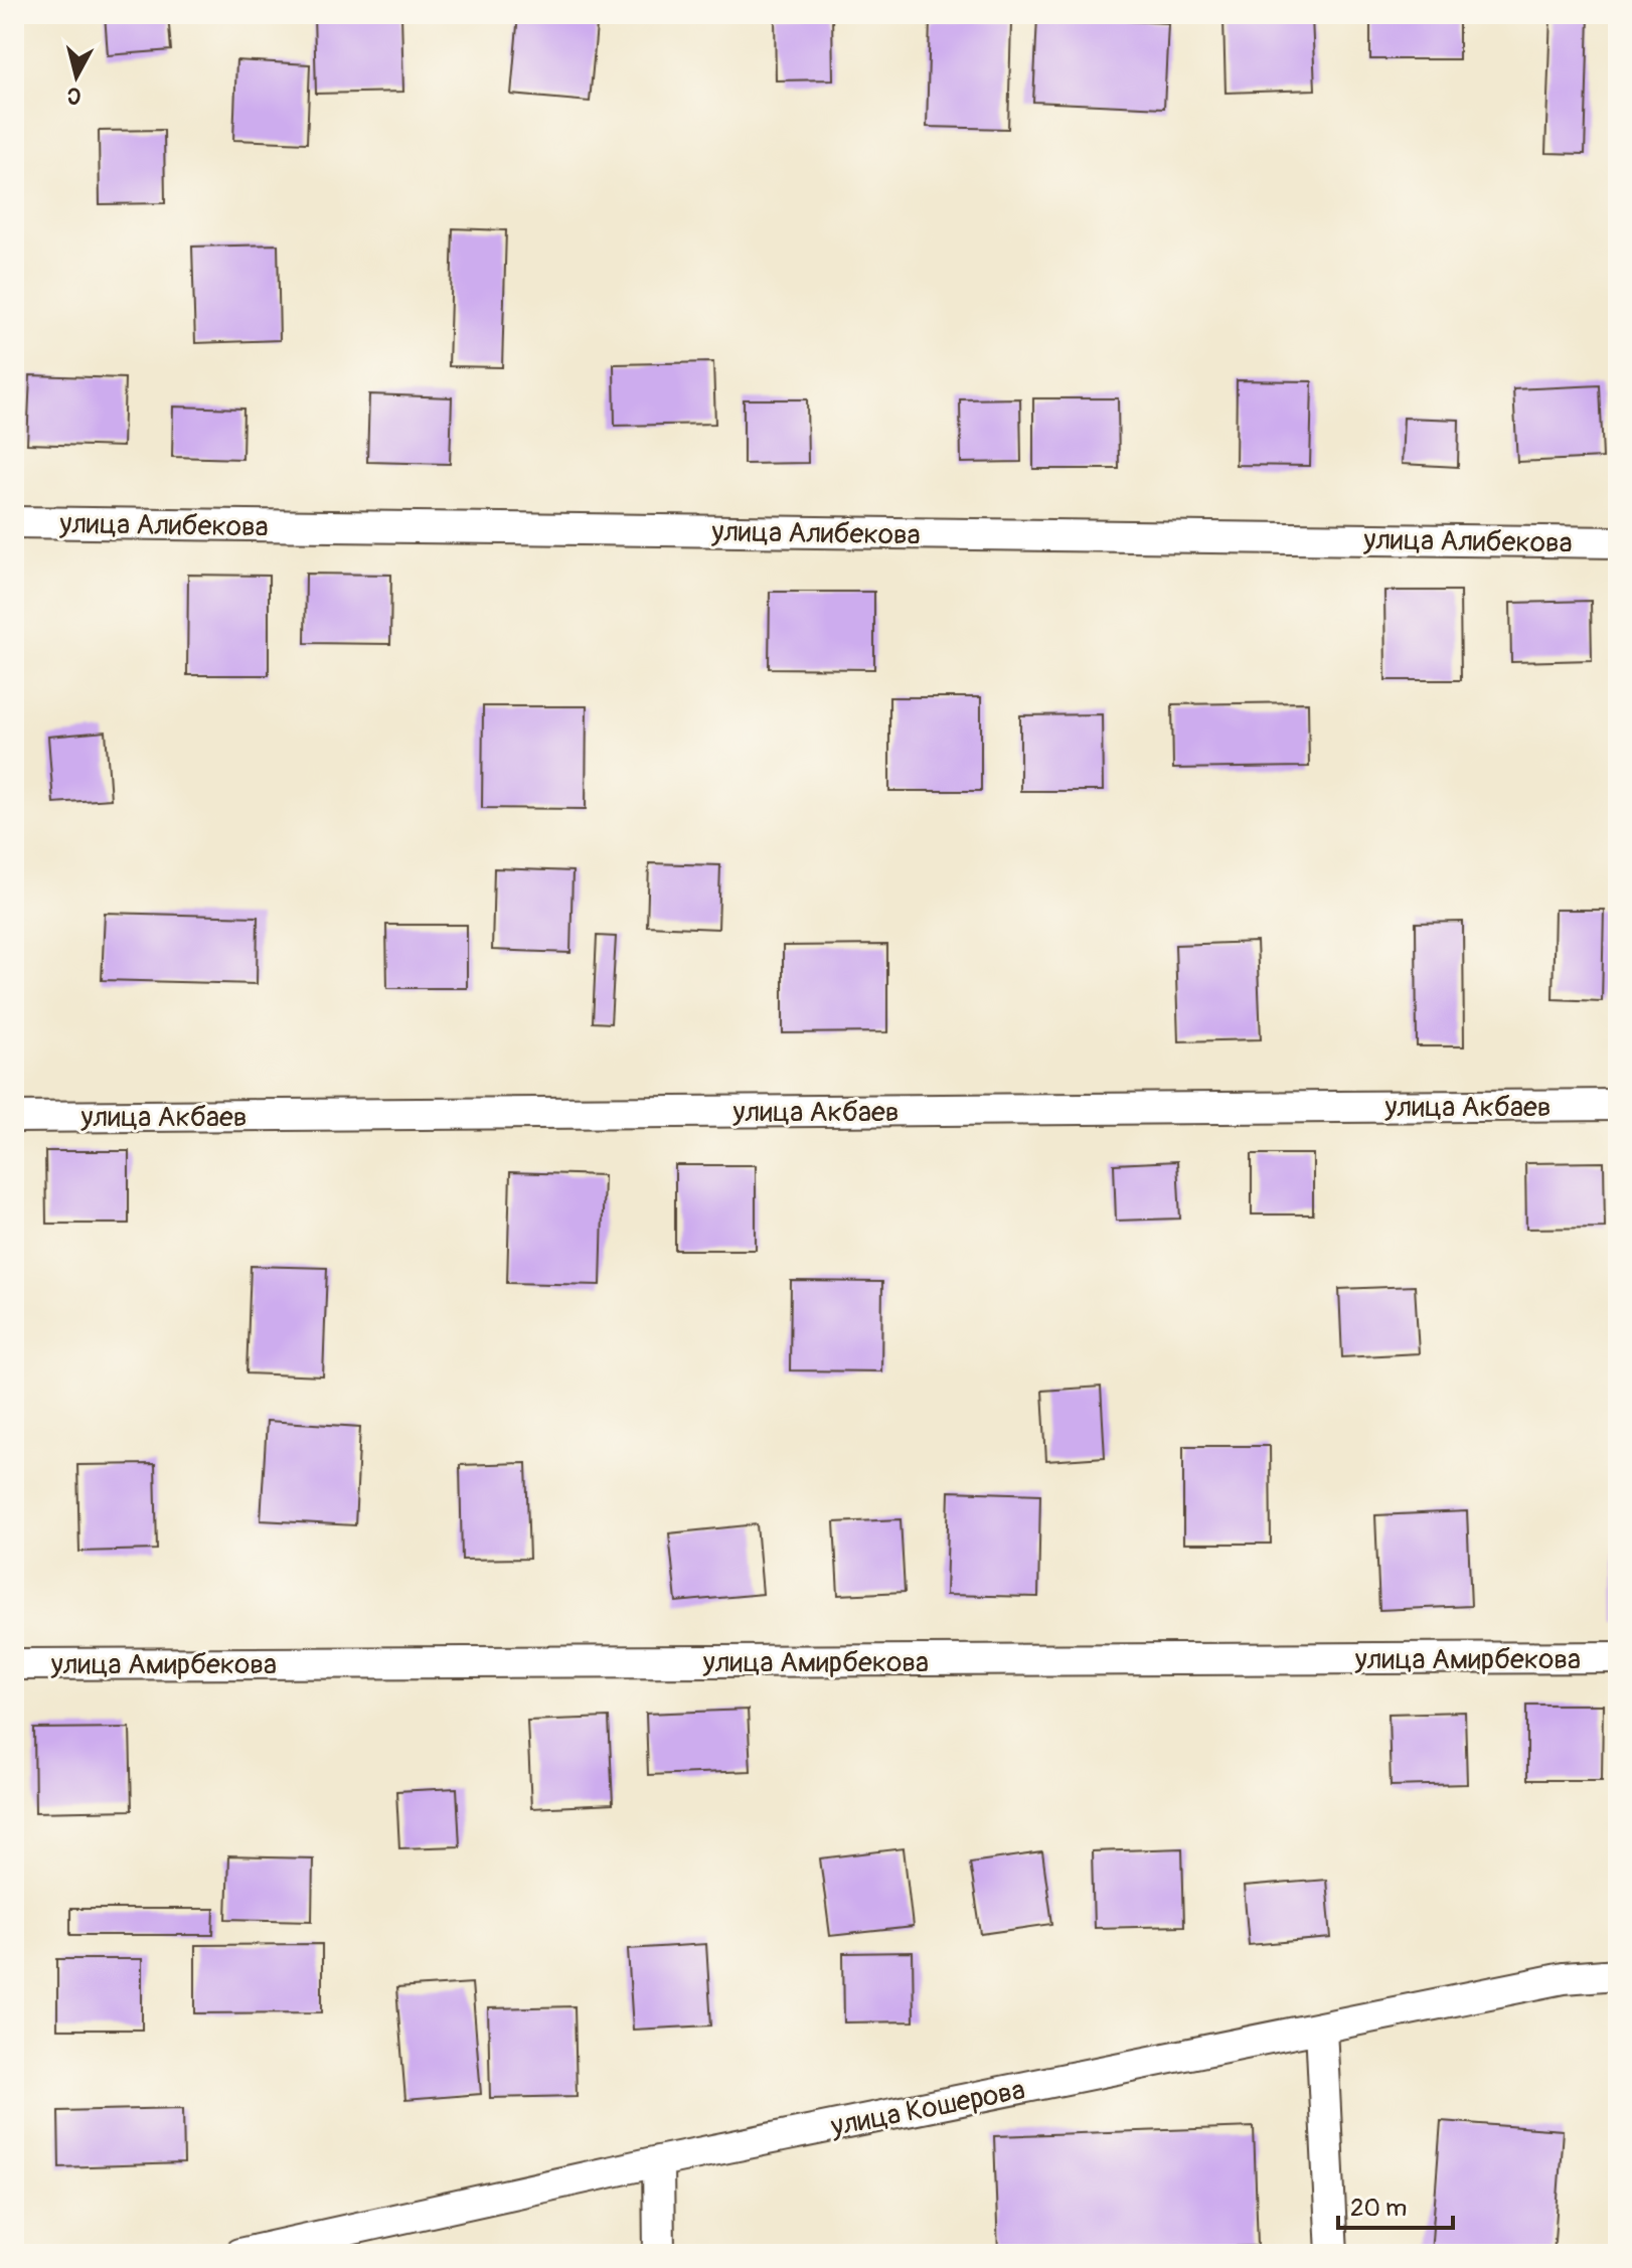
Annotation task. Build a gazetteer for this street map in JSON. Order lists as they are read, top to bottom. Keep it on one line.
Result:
{"streets":{"street":["улица Алибекова","улица Акбаев","улица Амирбекова","улица Кошерова"]},"scale_bar":"20 m","north":"bottom"}
